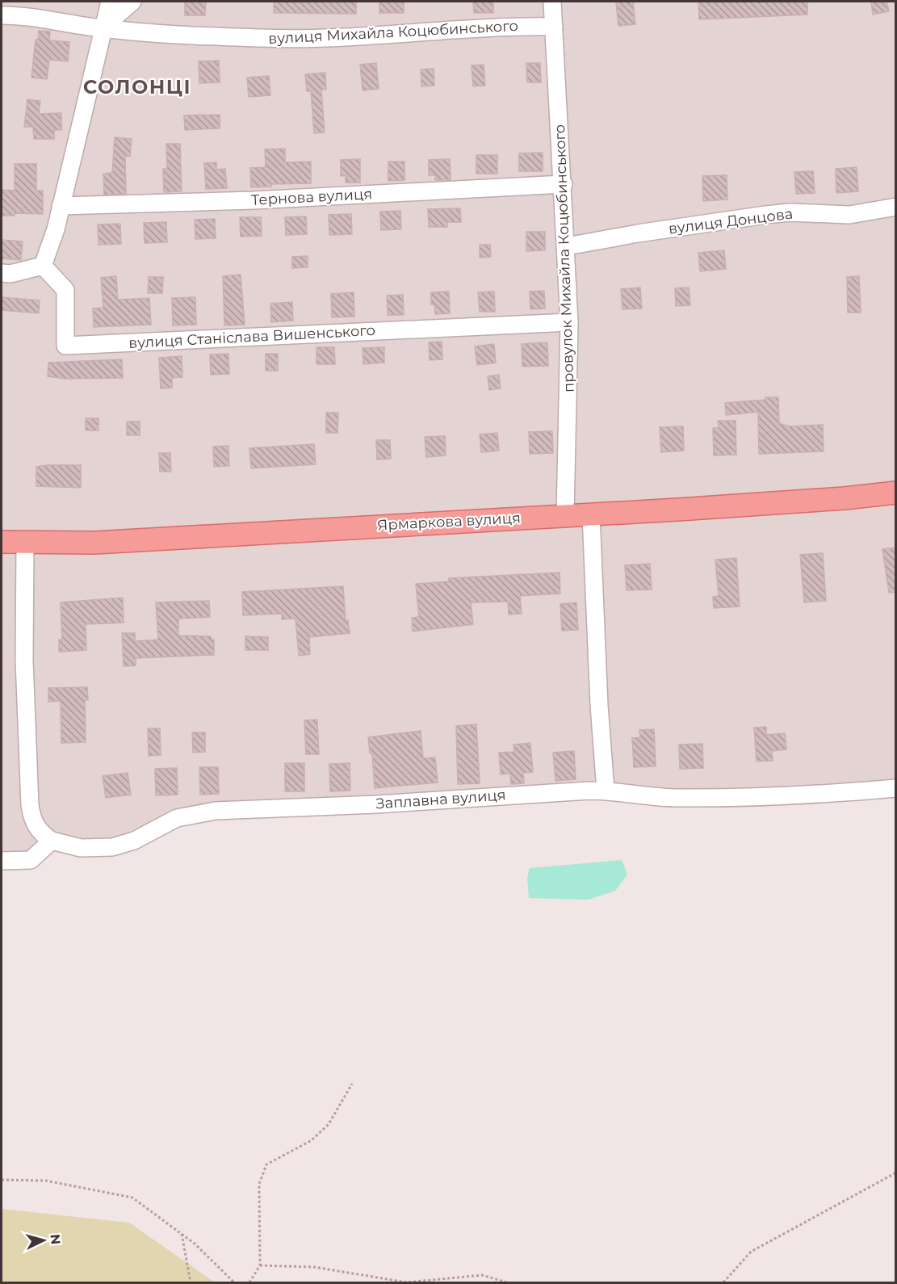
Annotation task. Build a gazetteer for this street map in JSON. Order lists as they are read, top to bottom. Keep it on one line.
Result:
{"streets":{"main road":["Ярмаркова вулиця"],"street":["вулиця Михайла Коцюбинського","Тернова вулиця","вулиця Донцова","провулок Михайла Коцюбинського","вулиця Станіслава Вишенського","Заплавна вулиця"]},"crossings":[["вулиця Михайла Коцюбинського","провулок Михайла Коцюбинського"],["Тернова вулиця","провулок Михайла Коцюбинського"],["вулиця Донцова","провулок Михайла Коцюбинського"],["провулок Михайла Коцюбинського","вулиця Станіслава Вишенського"],["провулок Михайла Коцюбинського","Ярмаркова вулиця"]],"districts":["СОЛОНЦІ"],"north":"right"}
